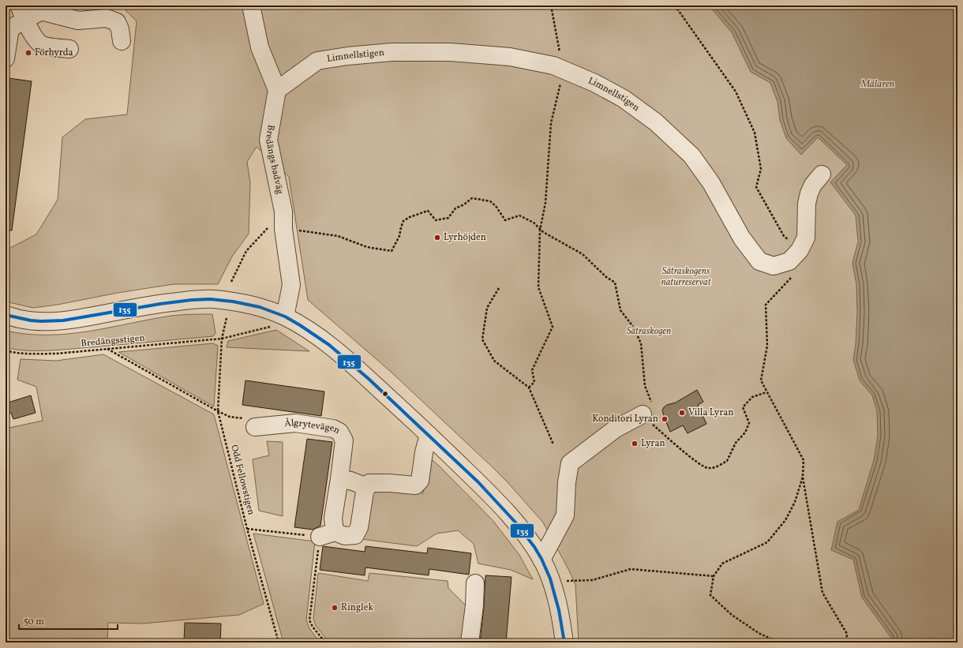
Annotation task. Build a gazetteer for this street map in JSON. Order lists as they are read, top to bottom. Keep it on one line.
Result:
{"streets":{"street":["Limnellstigen","Bredängs badväg","Ålgrytevägen"],"path":["Bredängsstigen","Odd Fellowstigen"]},"crossings":[["Limnellstigen","Bredängs badväg"],["Bredängs badväg","Bredängsstigen"],["Bredängsstigen","Odd Fellowstigen"]],"water":["Mälaren"],"parks":["Sätraskogens naturreservat","Sätraskogen"],"places":["Förhyrda","Lyrhöjden","Villa Lyran","Konditori Lyran","Lyran","Ringlek"],"lines":["transit line 135"],"scale_bar":"50 m"}
